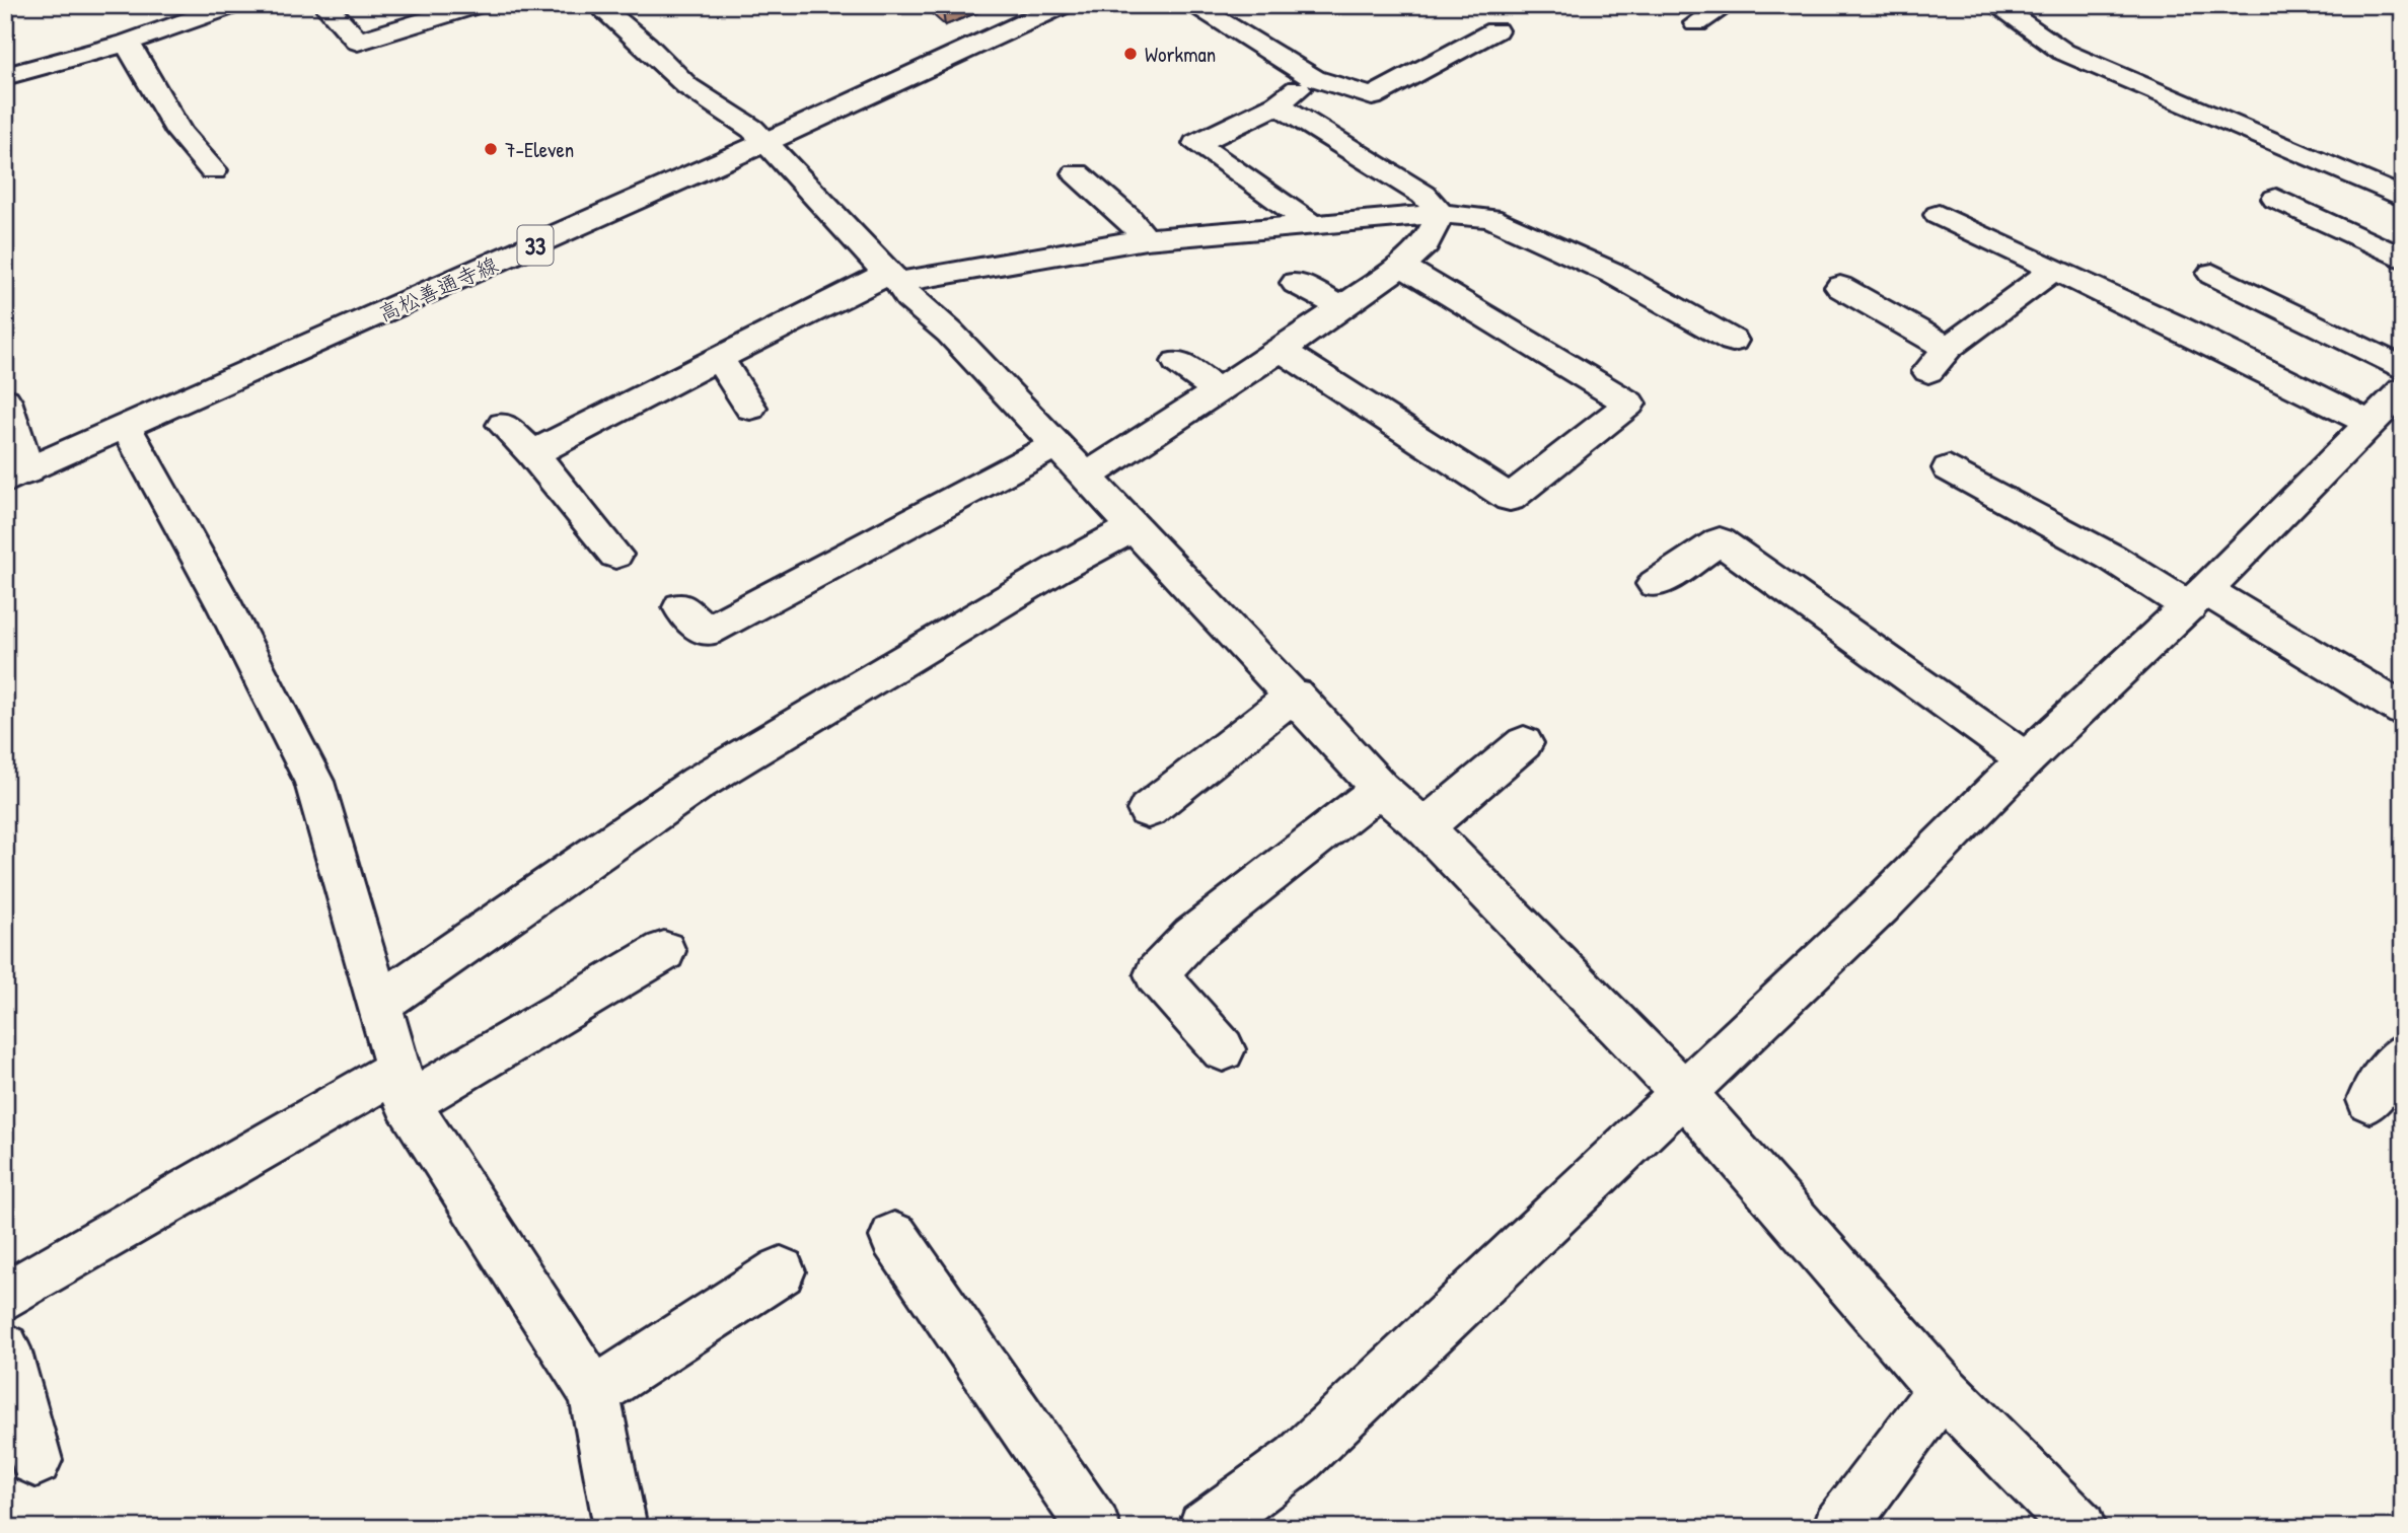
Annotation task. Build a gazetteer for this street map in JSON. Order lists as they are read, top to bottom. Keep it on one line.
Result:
{"streets":{"street":["33","高松善通寺線"]},"places":["Workman","7-Eleven"]}
